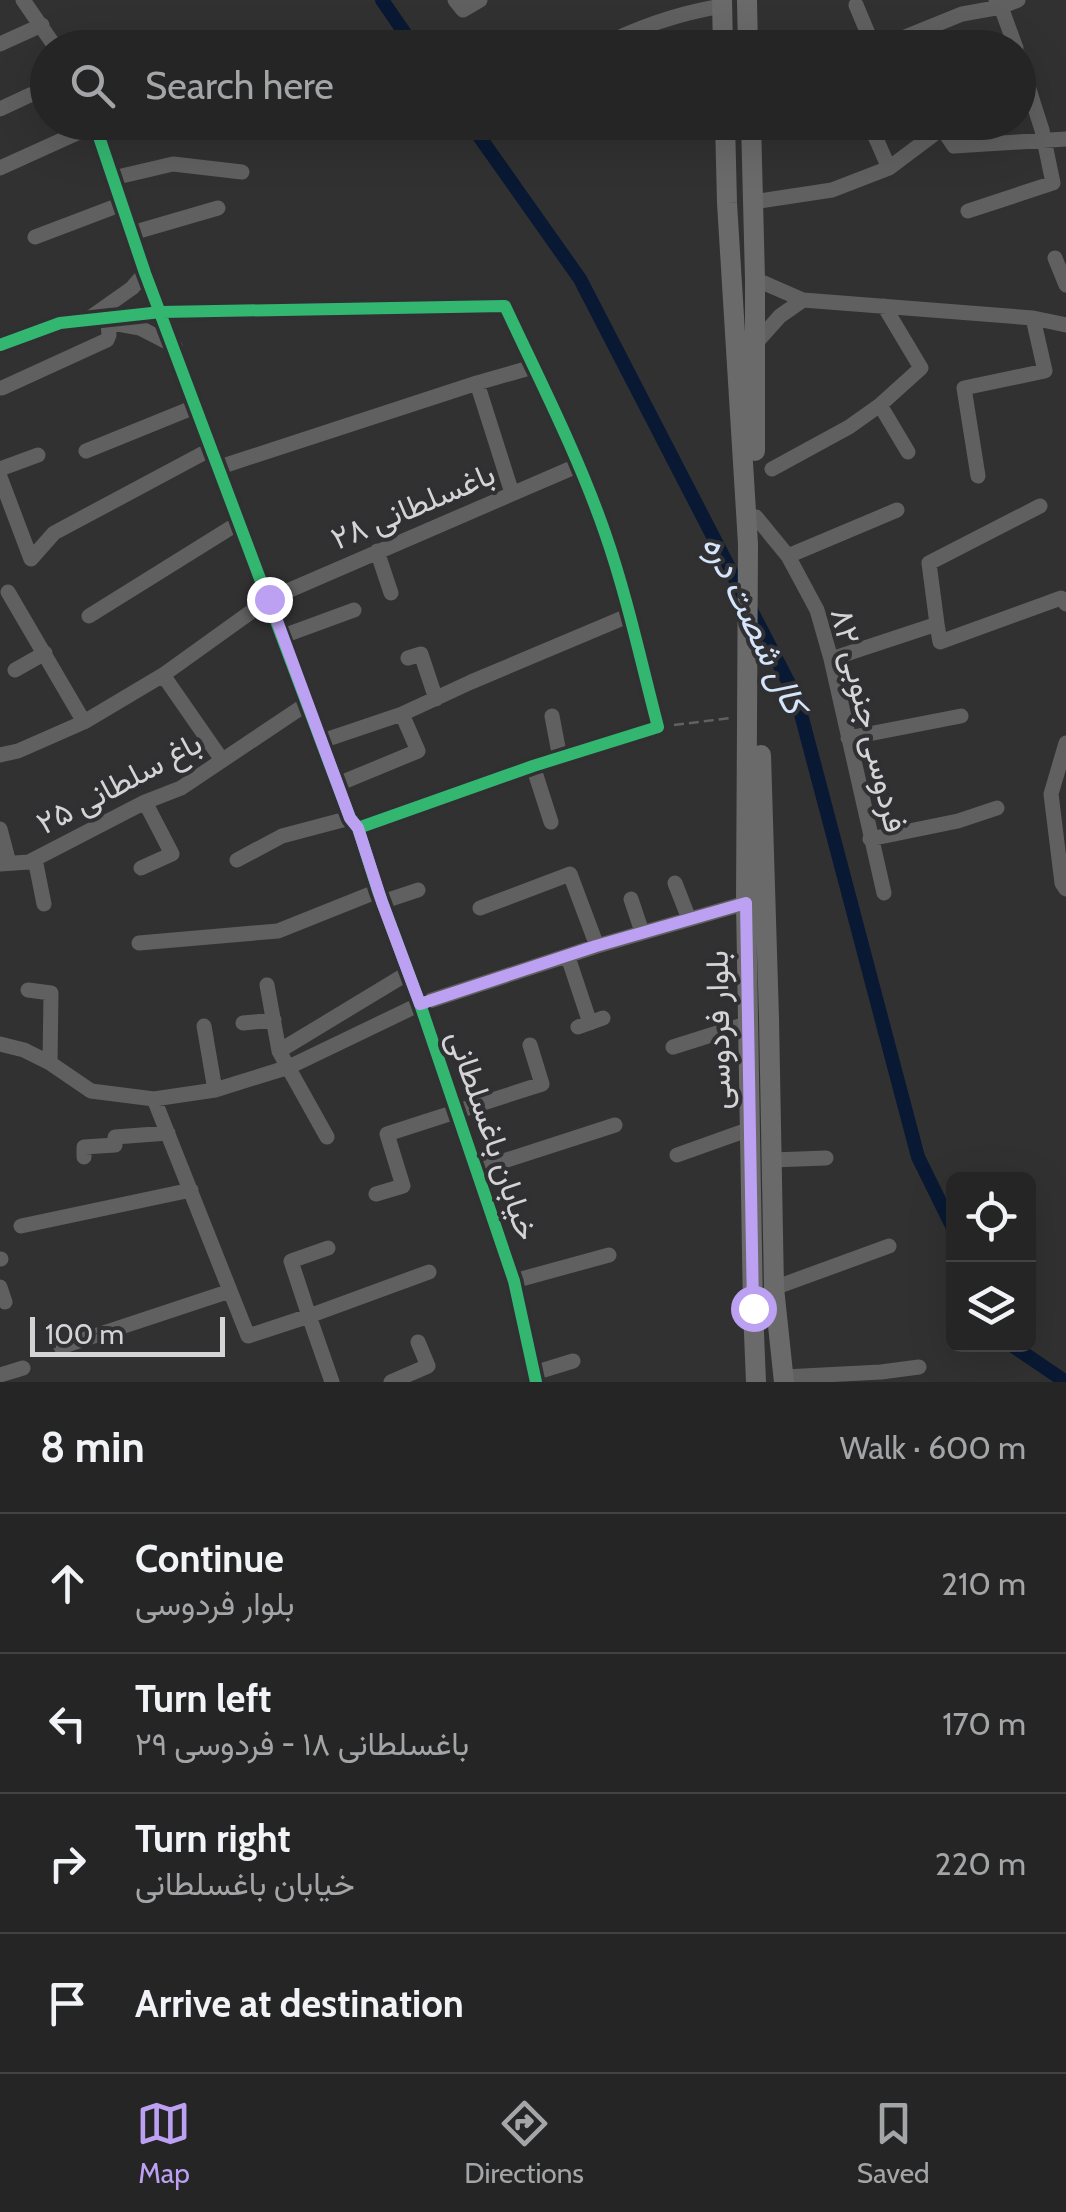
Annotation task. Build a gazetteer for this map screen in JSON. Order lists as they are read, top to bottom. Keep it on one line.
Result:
{"streets":{"main road":["بلوار فردوسی"],"street":["باغسلطانی ۲۸","فردوسی جنوبی ۸۲","باغ سلطانی ۲۵","خیابان باغسلطانی"]},"crossings":[["باغسلطانی ۲۸","خیابان باغسلطانی"],["باغ سلطانی ۲۵","خیابان باغسلطانی"]],"water":["کال شصت دره"],"scale_bar":"100 m","page":{"search":"Search here","scale":"100 m","heading":["8 min","Walk · 600 m"],"list":[["Continue","بلوار فردوسی","210 m"],["Turn left","باغسلطانی ۱۸ - فردوسی ۲۹","170 m"],["Turn right","خیابان باغسلطانی","220 m"],"Arrive at destination"],"nav":["Map","Directions","Saved"]}}
